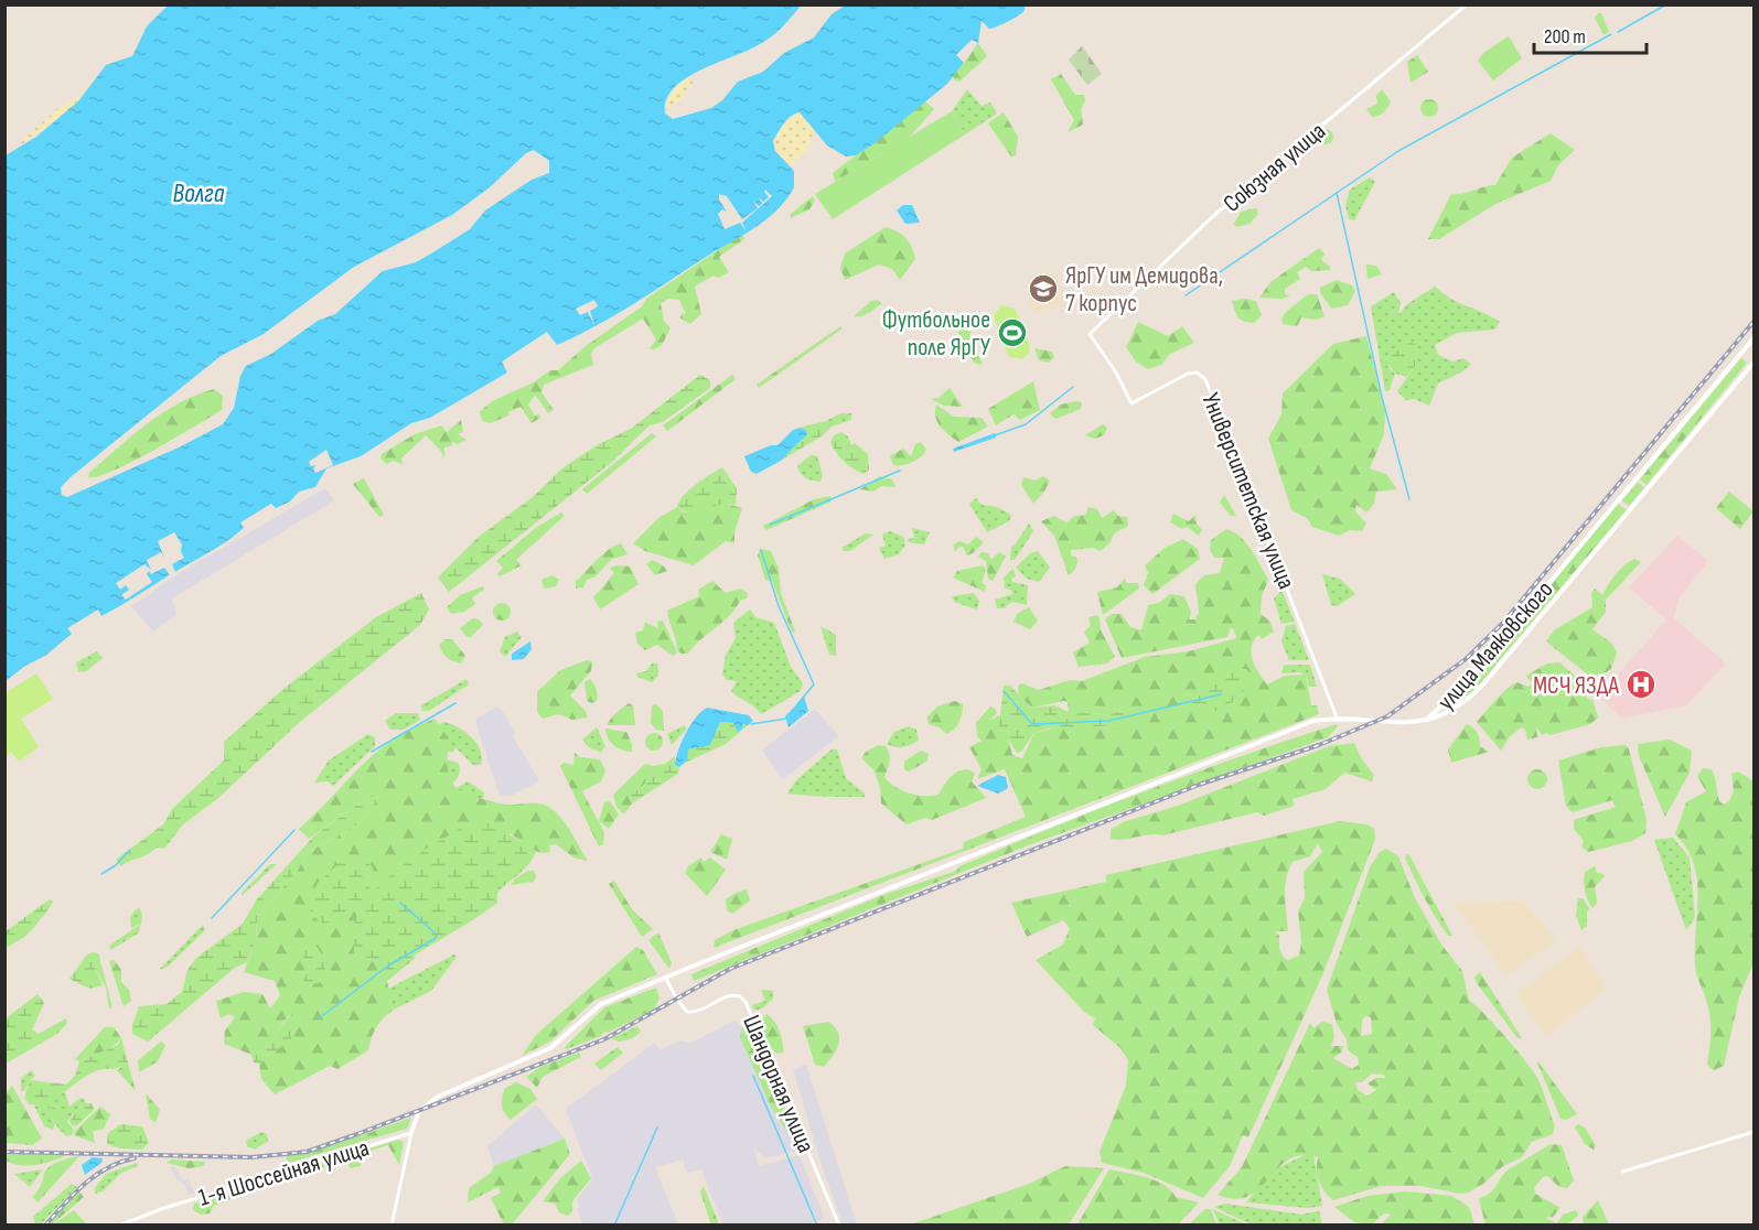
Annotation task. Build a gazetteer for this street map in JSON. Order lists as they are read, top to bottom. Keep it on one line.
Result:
{"streets":{"main road":["улица Маяковского"],"street":["Союзная улица","Университетская улица","Шандорная улица","1-я Шоссейная улица"]},"crossings":[["Союзная улица","Университетская улица"]],"water":["Волга"],"places":{"school or university":["ЯрГУ им Демидова, 7 корпус"],"sports":["Футбольное поле ЯрГУ"],"hospital":["МСЧ ЯЗДА"]},"scale_bar":"200 m"}
